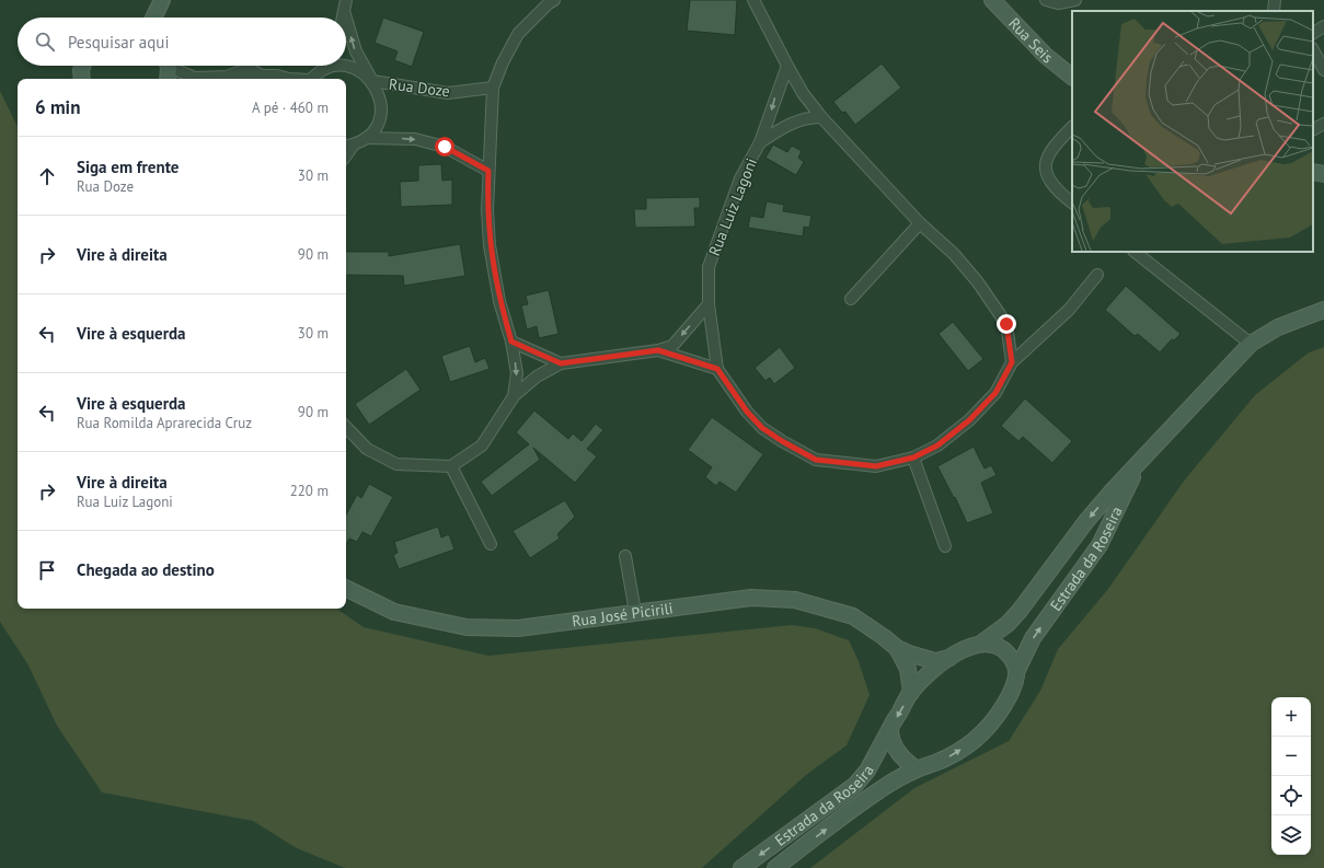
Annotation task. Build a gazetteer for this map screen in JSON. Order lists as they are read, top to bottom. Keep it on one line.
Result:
{"streets":{"street":["Rua Seis","Rua Doze","Rua Luiz Lagoni","Estrada da Roseira","Rua José Picirili"]},"page":{"search":"Pesquisar aqui","heading":["6 min","A pé · 460 m"],"list":[["Siga em frente","Rua Doze","30 m"],["Vire à direita","90 m"],["Vire à esquerda","30 m"],["Vire à esquerda","Rua Romilda Aprarecida Cruz","90 m"],["Vire à direita","Rua Luiz Lagoni","220 m"],"Chegada ao destino"],"map_buttons":["+","−"]}}
